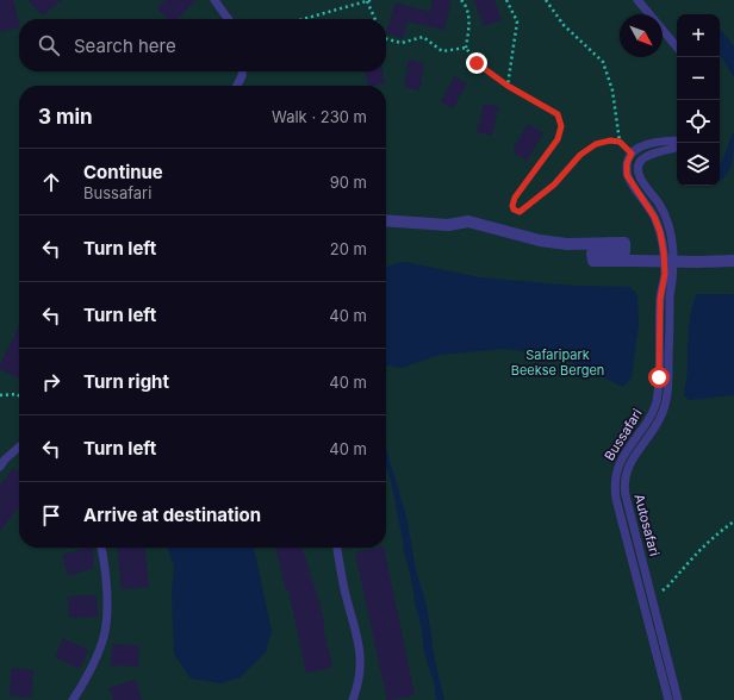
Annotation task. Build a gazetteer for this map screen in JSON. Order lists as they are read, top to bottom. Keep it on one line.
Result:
{"streets":{"lane":["Bussafari","Autosafari"]},"parks":["Safaripark Beekse Bergen"],"north":"bottom right","page":{"map_buttons":["+","−"],"search":"Search here","heading":["3 min","Walk · 230 m"],"list":[["Continue","Bussafari","90 m"],["Turn left","20 m"],["Turn left","40 m"],["Turn right","40 m"],["Turn left","40 m"],"Arrive at destination"]}}
